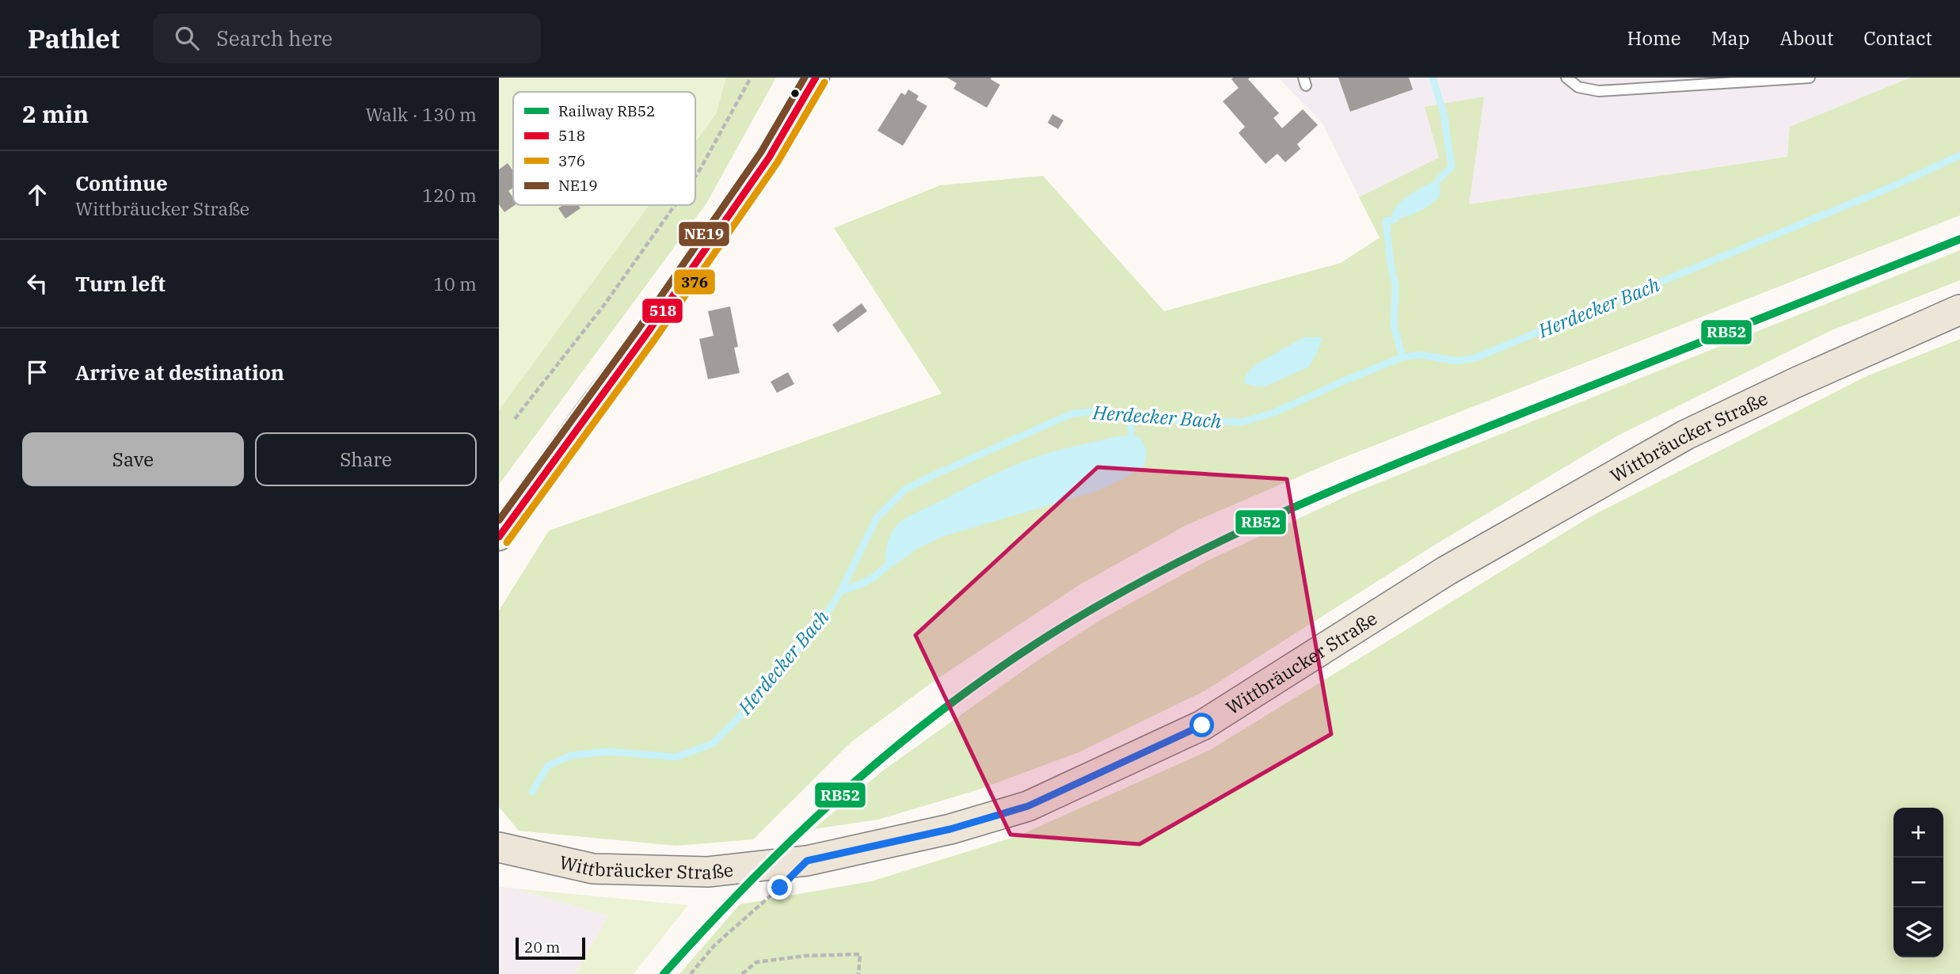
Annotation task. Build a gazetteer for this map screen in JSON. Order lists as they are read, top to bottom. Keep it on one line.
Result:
{"streets":{"main road":["Wittbräucker Straße"]},"water":["Herdecker Bach"],"lines":["transit line 518","transit line NE19","transit line 376","rail line RB52"],"legend":["Railway RB52","518","376","NE19"],"scale_bar":"20 m","page":{"header":"Pathlet","search":"Search here","nav":["Home","Map","About","Contact"],"heading":["2 min","Walk · 130 m"],"list":[["Continue","Wittbräucker Straße","120 m"],["Turn left","10 m"],"Arrive at destination"],"buttons":["Save","Share"],"map_buttons":["+","−"],"scale":"20 m"}}
